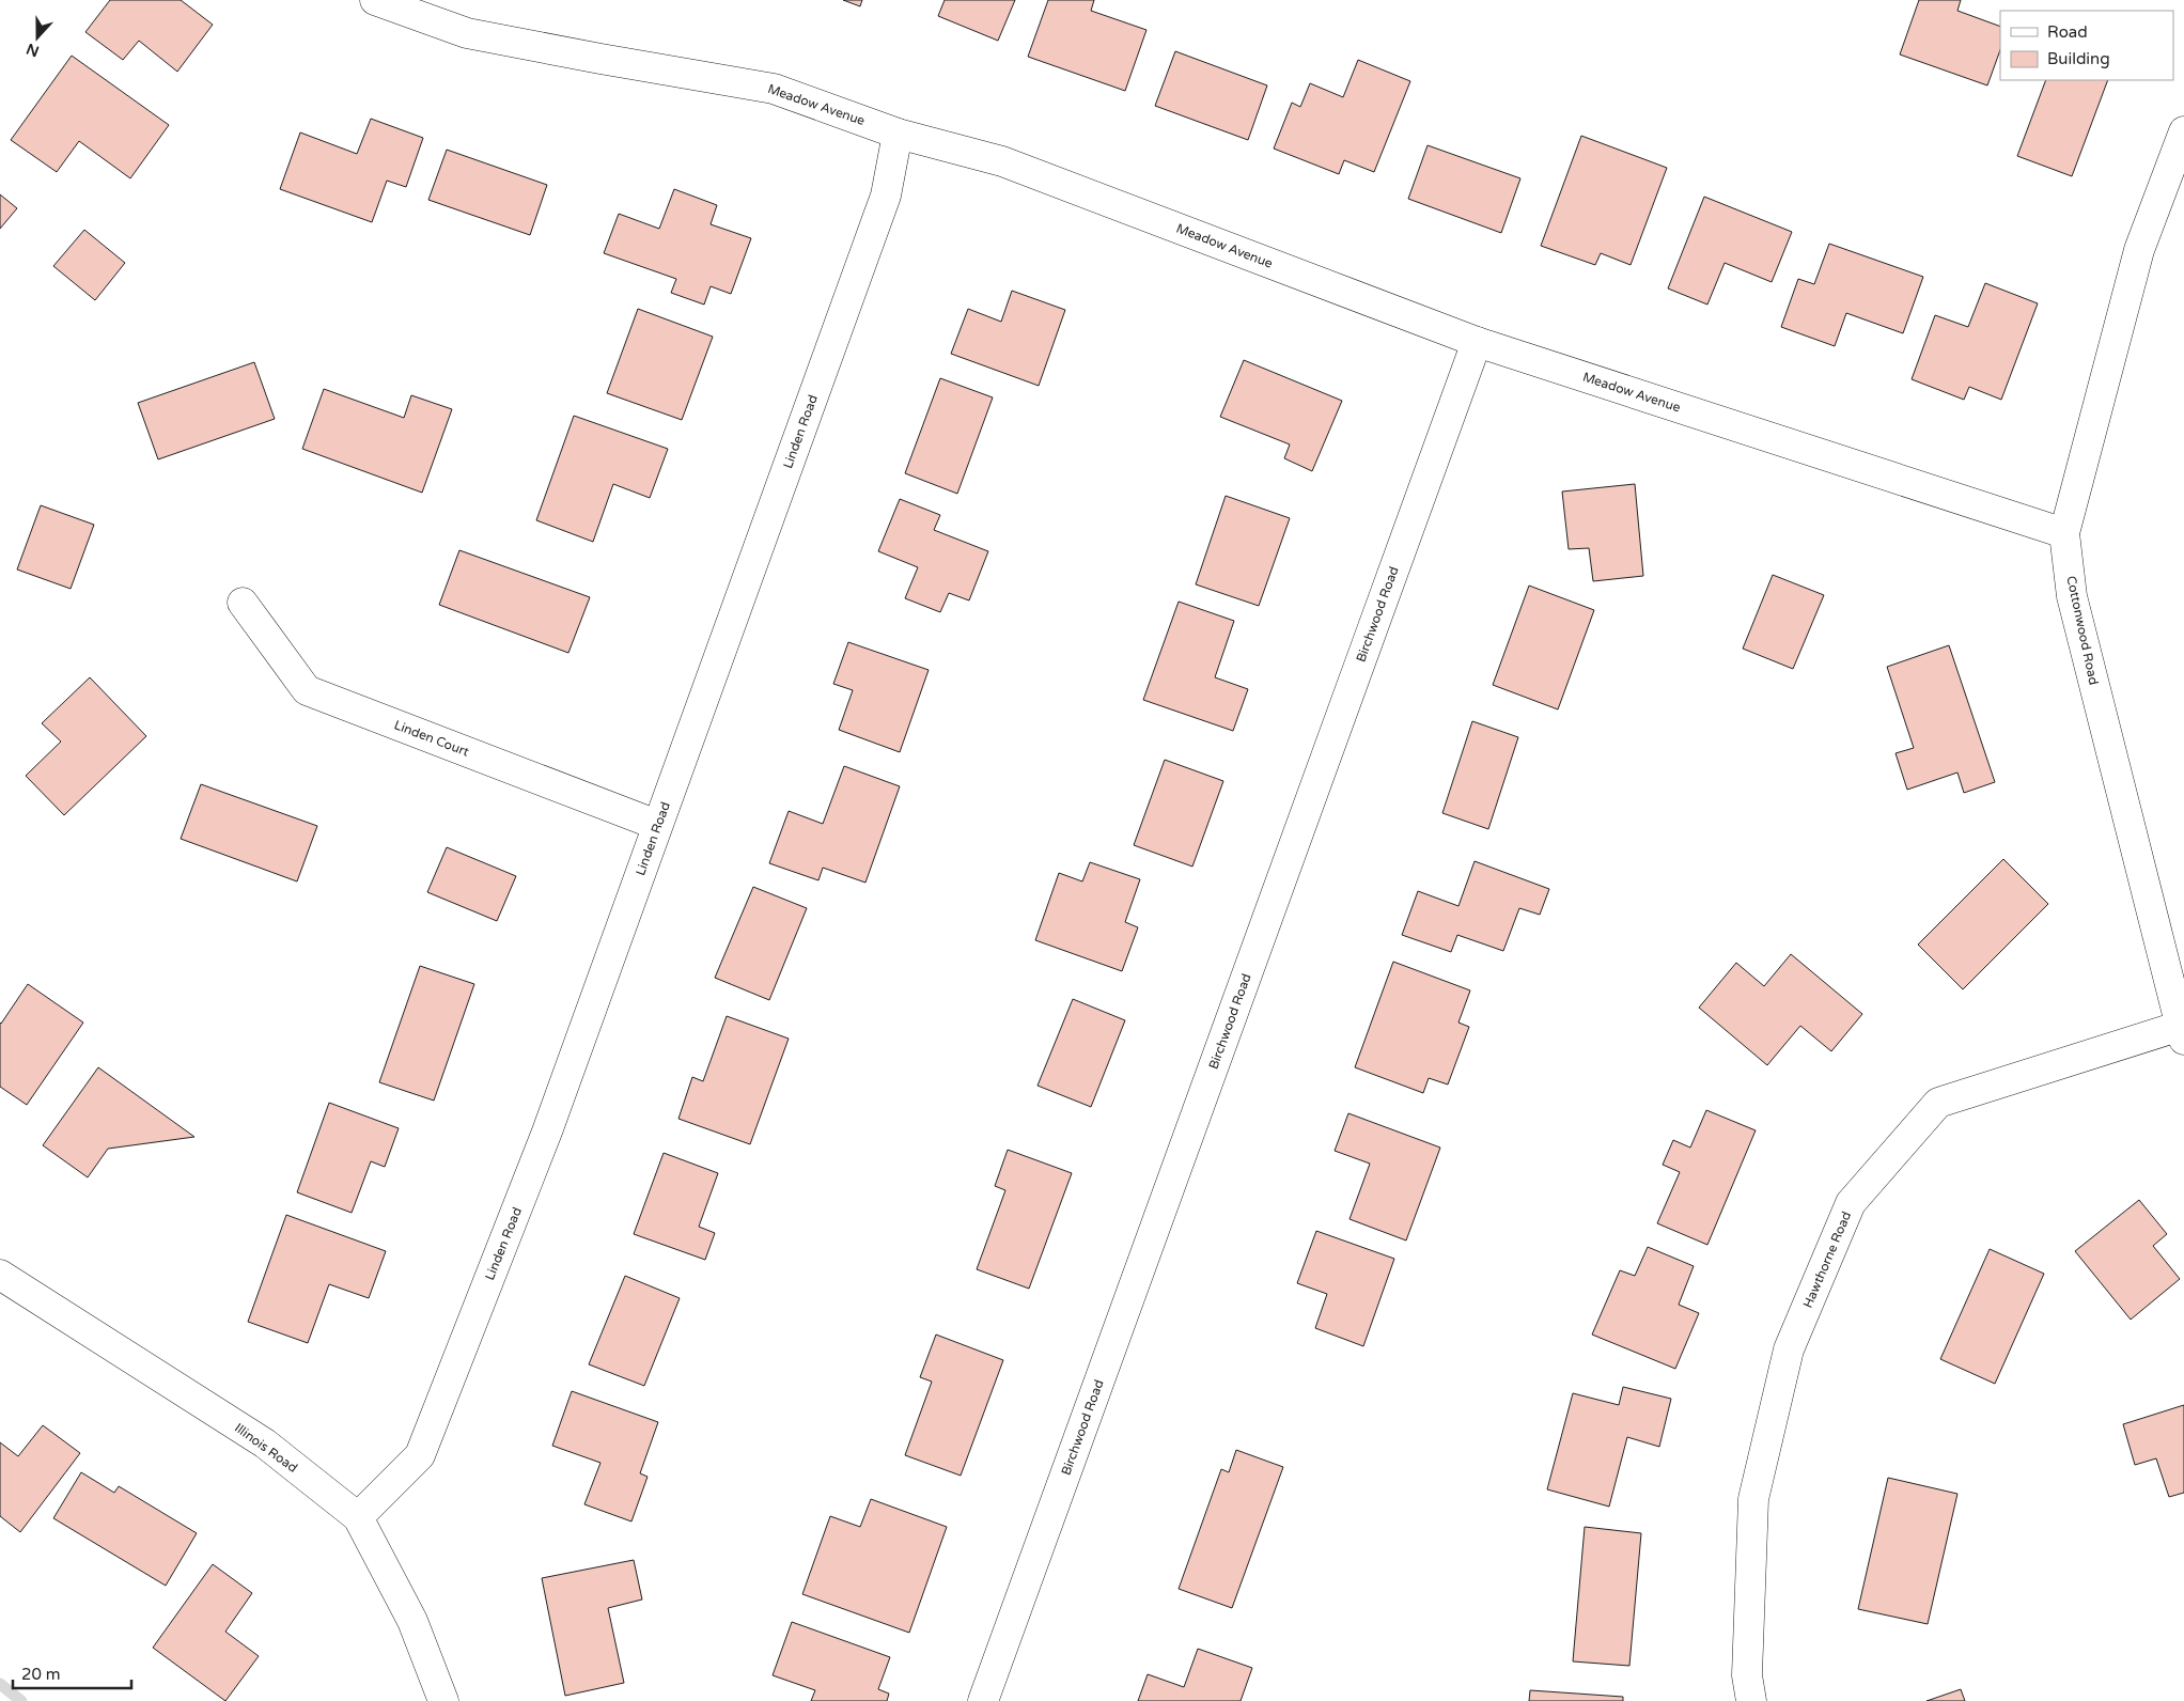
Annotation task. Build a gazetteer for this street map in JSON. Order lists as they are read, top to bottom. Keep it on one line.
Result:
{"streets":{"street":["Meadow Avenue","Linden Road","Birchwood Road","Cottonwood Road","Linden Court","Hawthorne Road","Illinois Road"]},"crossings":[["Meadow Avenue","Linden Road"],["Meadow Avenue","Birchwood Road"],["Meadow Avenue","Cottonwood Road"],["Linden Road","Linden Court"],["Linden Road","Illinois Road"],["Cottonwood Road","Hawthorne Road"]],"legend":["Road","Building"],"scale_bar":"20 m","north":"bottom"}
